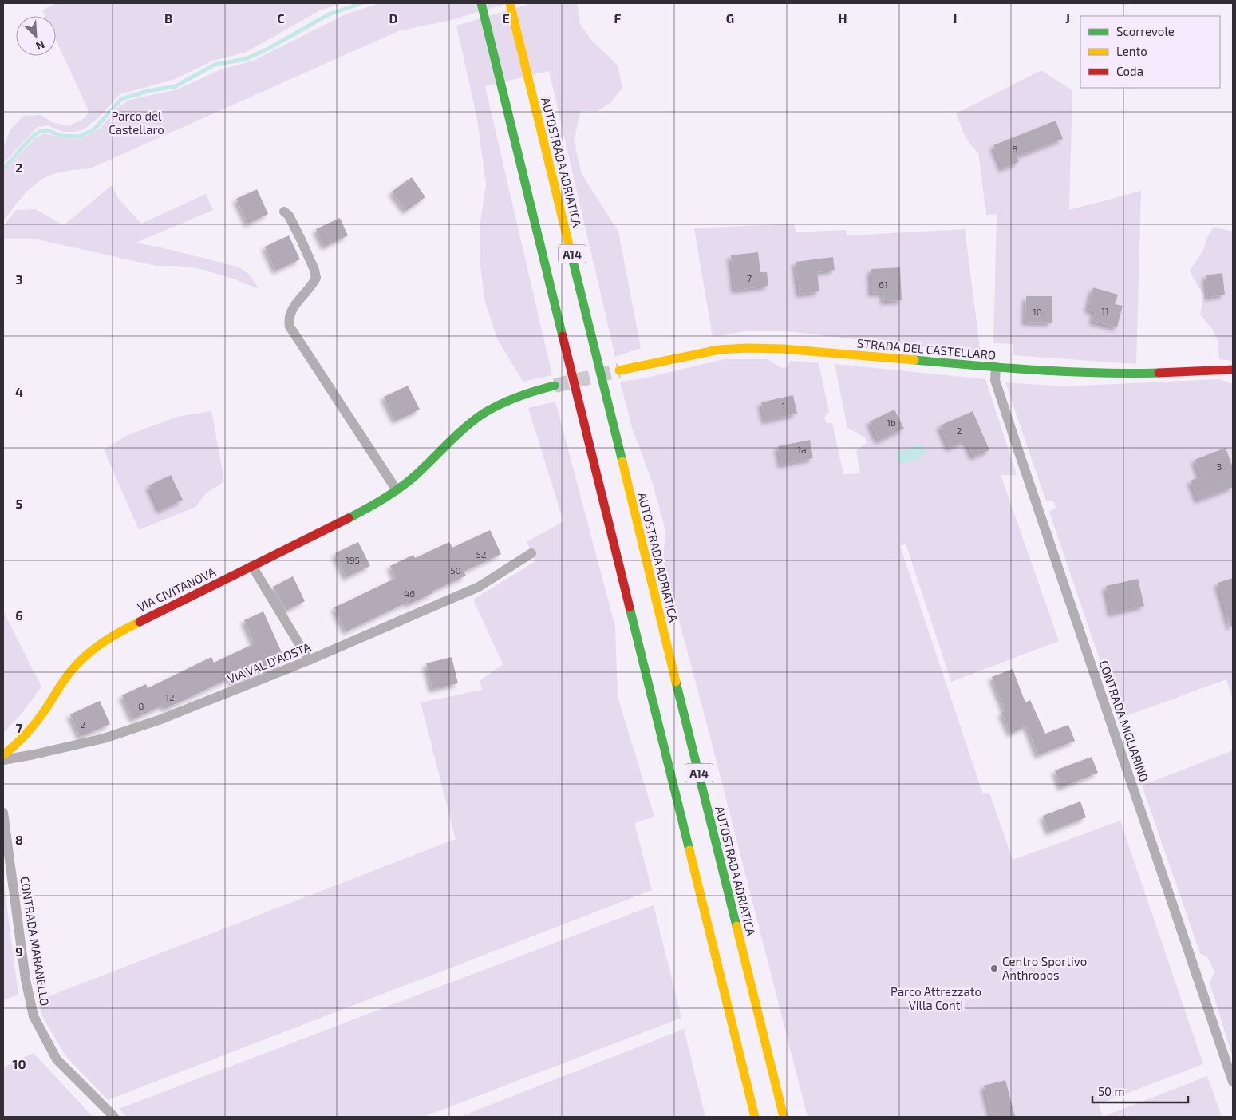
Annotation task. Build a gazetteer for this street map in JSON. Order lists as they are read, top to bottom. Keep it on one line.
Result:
{"streets":{"main road":["AUTOSTRADA ADRIATICA","A14","STRADA DEL CASTELLARO","VIA CIVITANOVA"],"street":["VIA VAL D'AOSTA","CONTRADA MIGLIARINO","CONTRADA MARANELLO"]},"crossings":[["STRADA DEL CASTELLARO","CONTRADA MIGLIARINO"]],"parks":["Parco del Castellaro","Parco Attrezzato Villa Conti"],"places":["Centro Sportivo Anthropos"],"house_numbers":["8","7","61","11","10","1","1b","2","1a","3","52","195","50","46","12","8","2"],"legend":["Scorrevole","Lento","Coda"],"scale_bar":"50 m","north":"bottom right","grid":{"columns":["B","C","D","E","F","G","H","I","J"],"rows":["2","3","4","5","6","7","8","9","10"]}}
